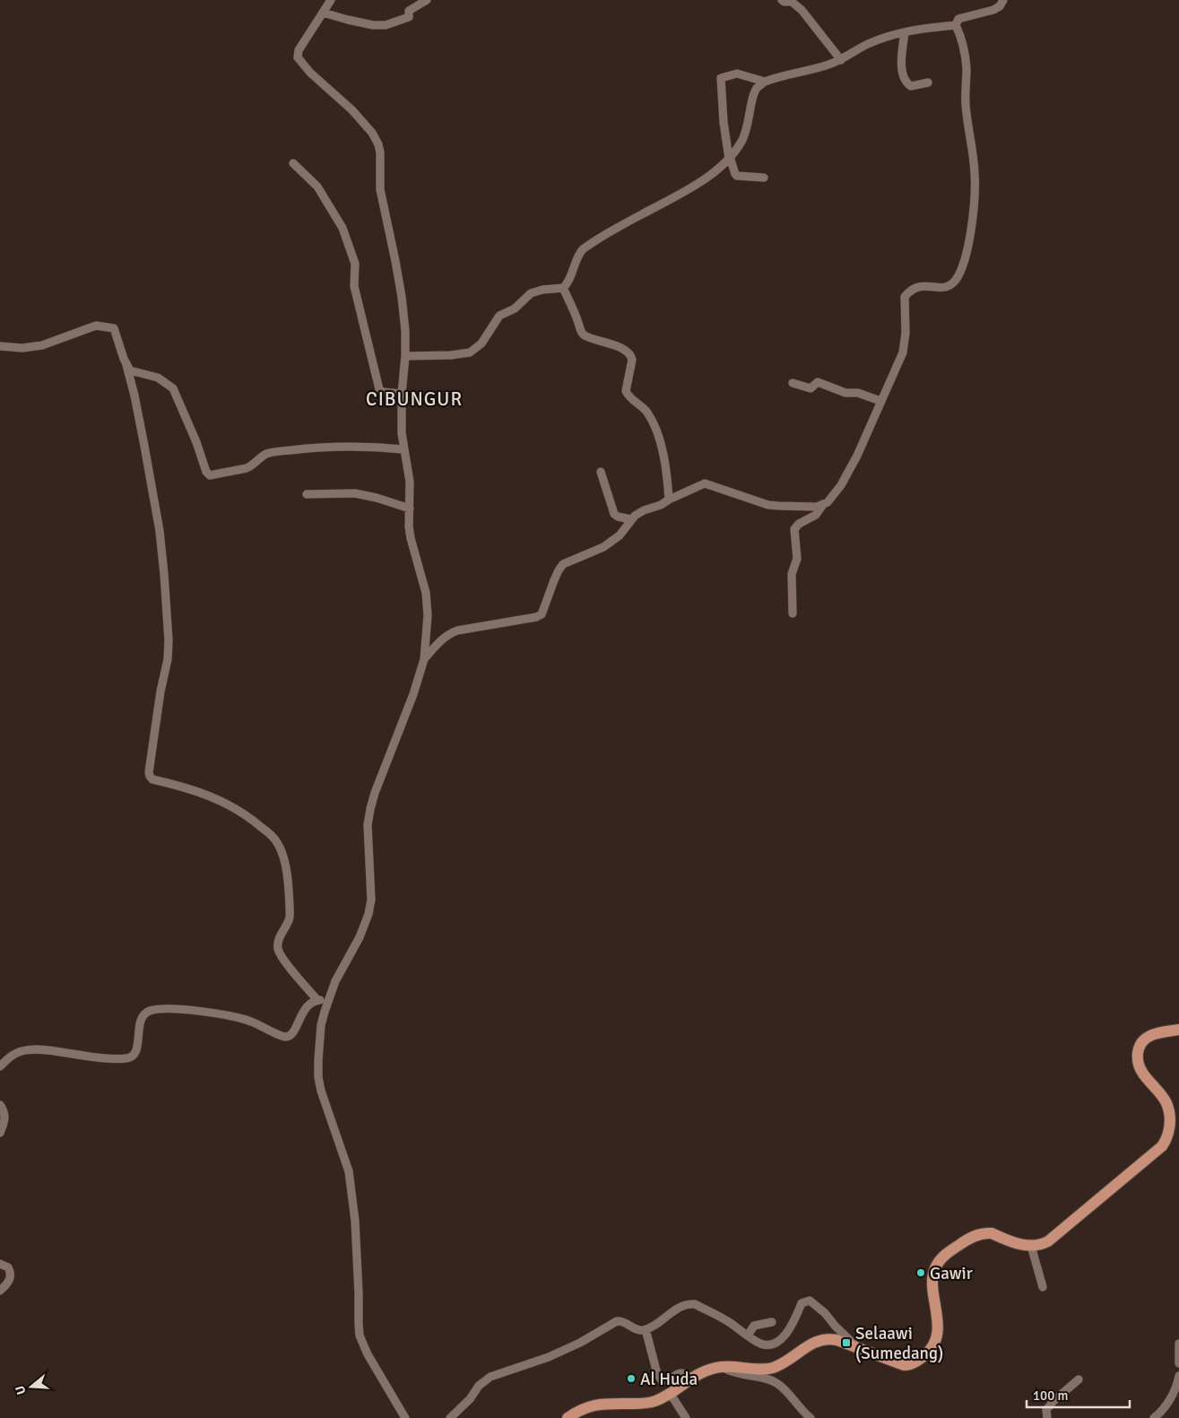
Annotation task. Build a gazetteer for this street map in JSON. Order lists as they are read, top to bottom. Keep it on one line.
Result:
{"districts":["CIBUNGUR"],"places":{"other":["Gawir","Al Huda"],"transit":["Selaawi (Sumedang)"]},"scale_bar":"100 m","north":"left"}
